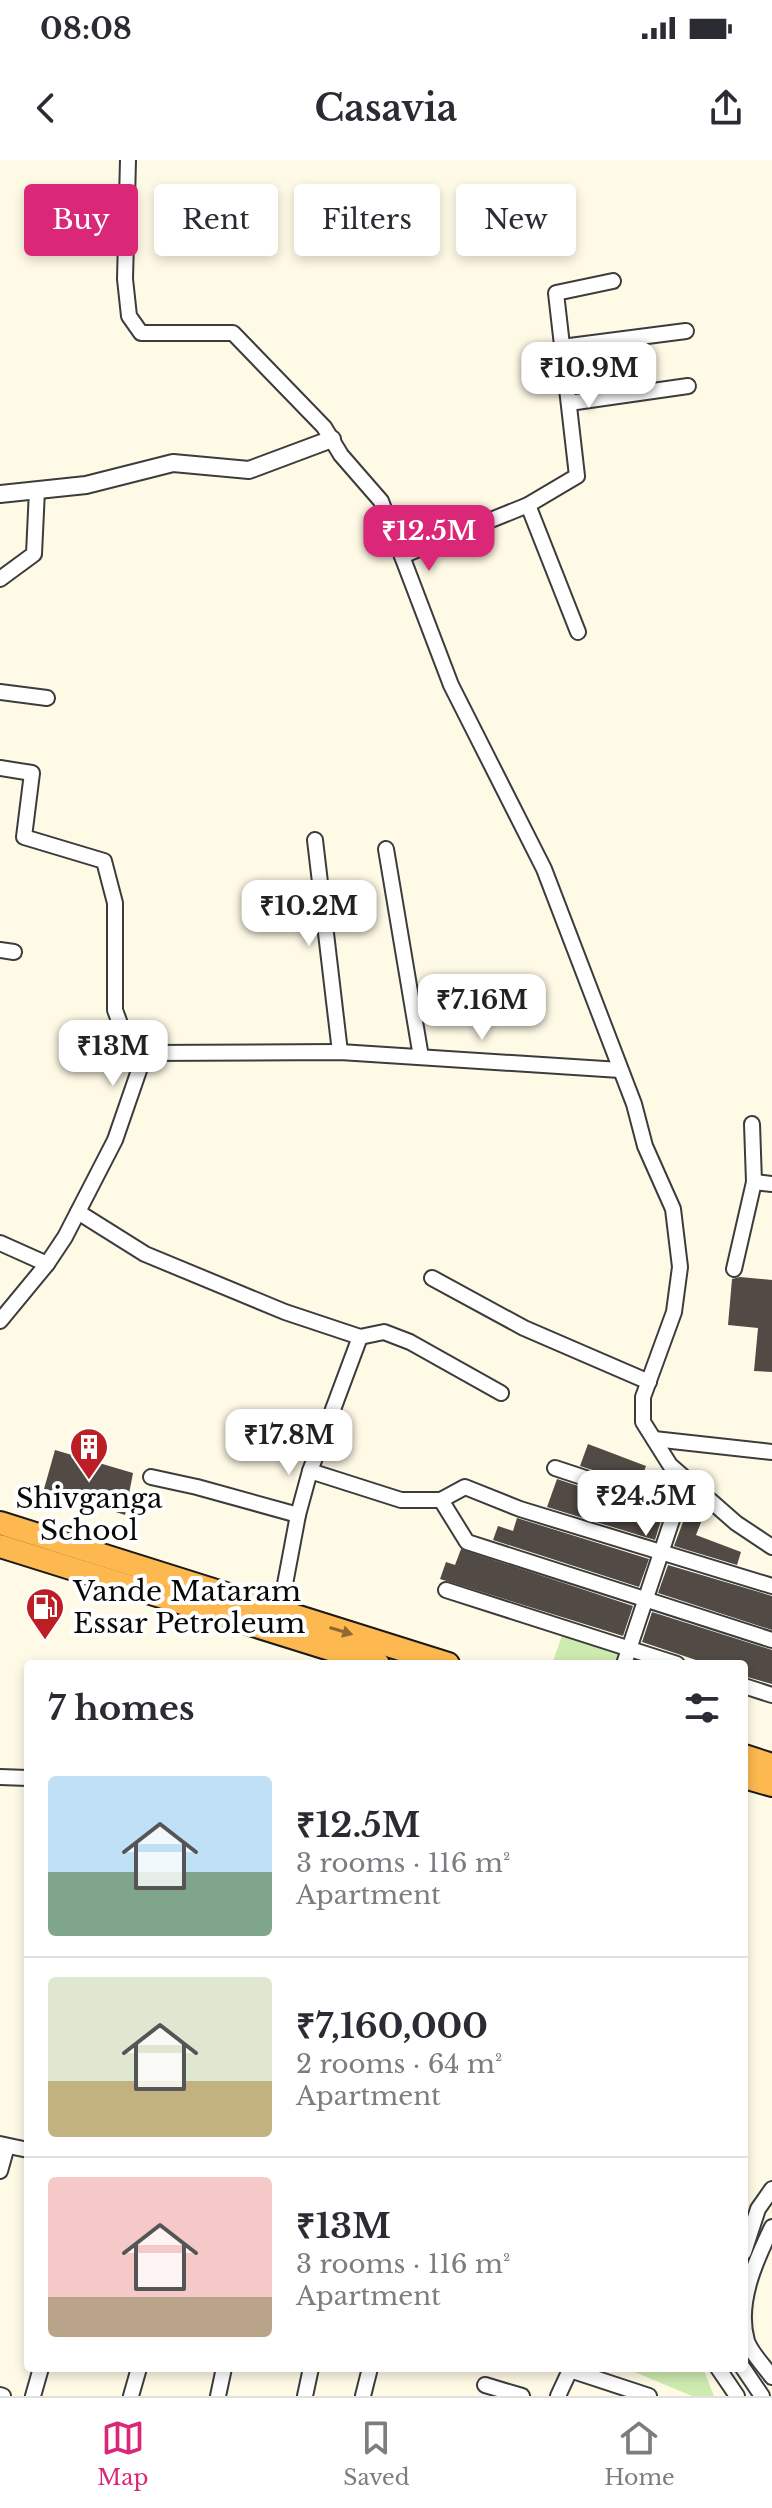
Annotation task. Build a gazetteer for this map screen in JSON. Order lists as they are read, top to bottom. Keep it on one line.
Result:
{"places":{"building":["Shivganga School"],"fuel station":["Vande Mataram Essar Petroleum"]},"page":{"status":"08:08","header":"Casavia","chip":["Buy","Rent","Filters","New"],"price":["₹10.9M","₹12.5M","₹10.2M","₹7.16M","₹13M","₹17.8M","₹24.5M"],"heading":"7 homes","list":[{"name":"₹12.5M","note":"3 rooms · 116 m² · Apartment"},{"name":"₹7,160,000","note":"2 rooms · 64 m² · Apartment"},{"name":"₹13M","note":"3 rooms · 116 m² · Apartment"}],"tabs":["Map","Saved","Home"]}}
